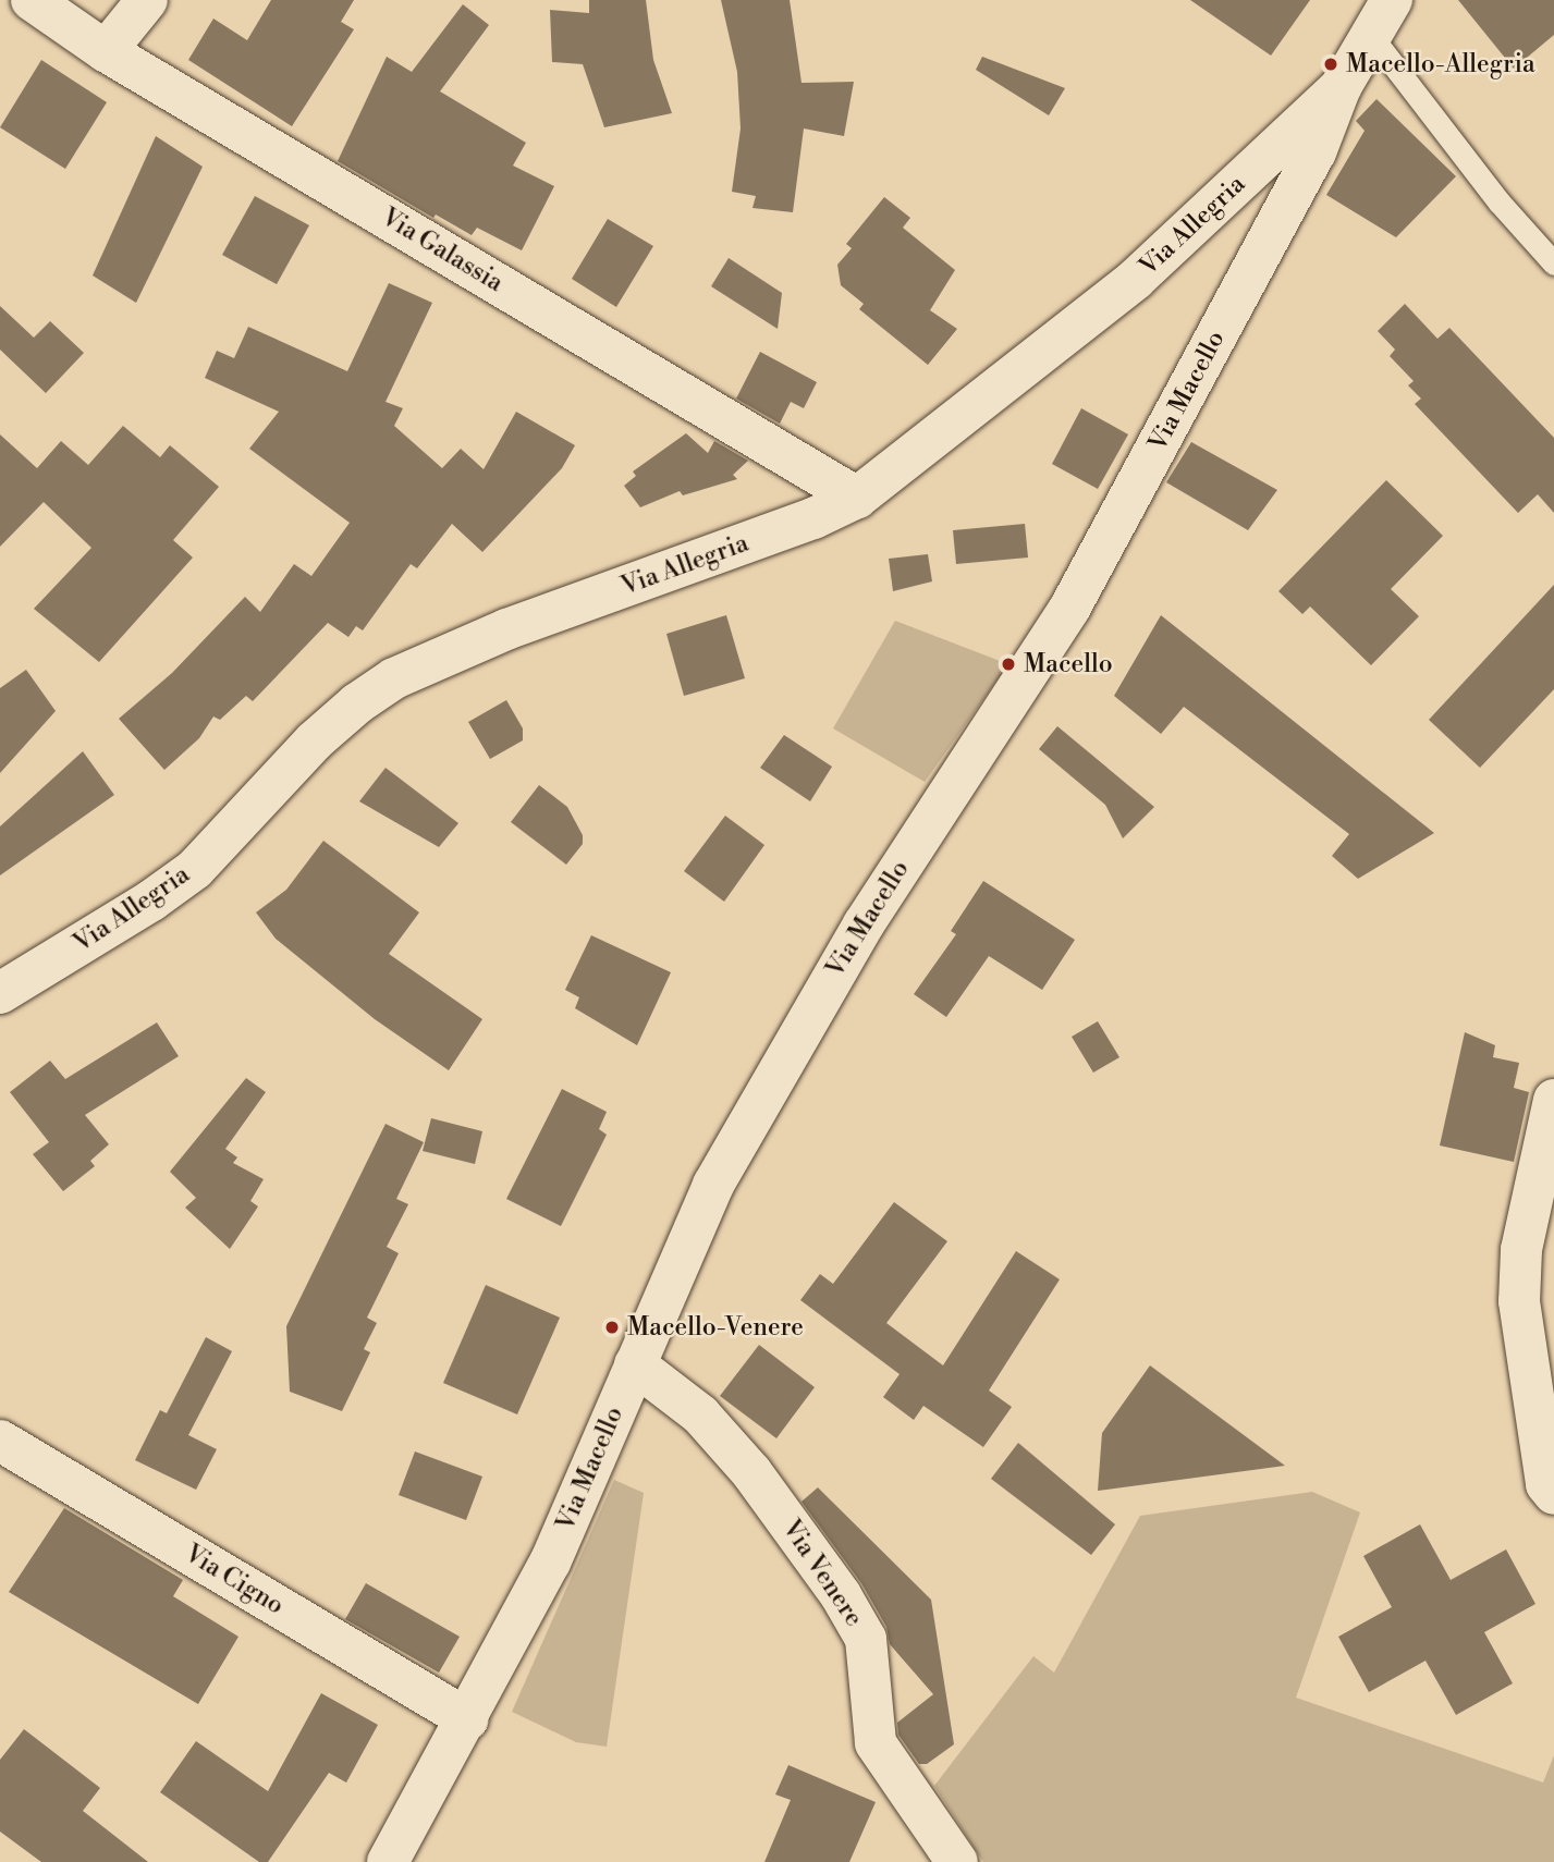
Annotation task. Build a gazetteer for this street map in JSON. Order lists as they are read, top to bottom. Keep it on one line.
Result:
{"streets":{"street":["Via Allegria","Via Galassia","Via Macello","Via Venere","Via Cigno"]},"crossings":[["Via Allegria","Via Galassia"],["Via Allegria","Via Macello"],["Via Macello","Via Venere"],["Via Macello","Via Cigno"]],"places":["Macello-Allegria","Macello","Macello-Venere"]}
